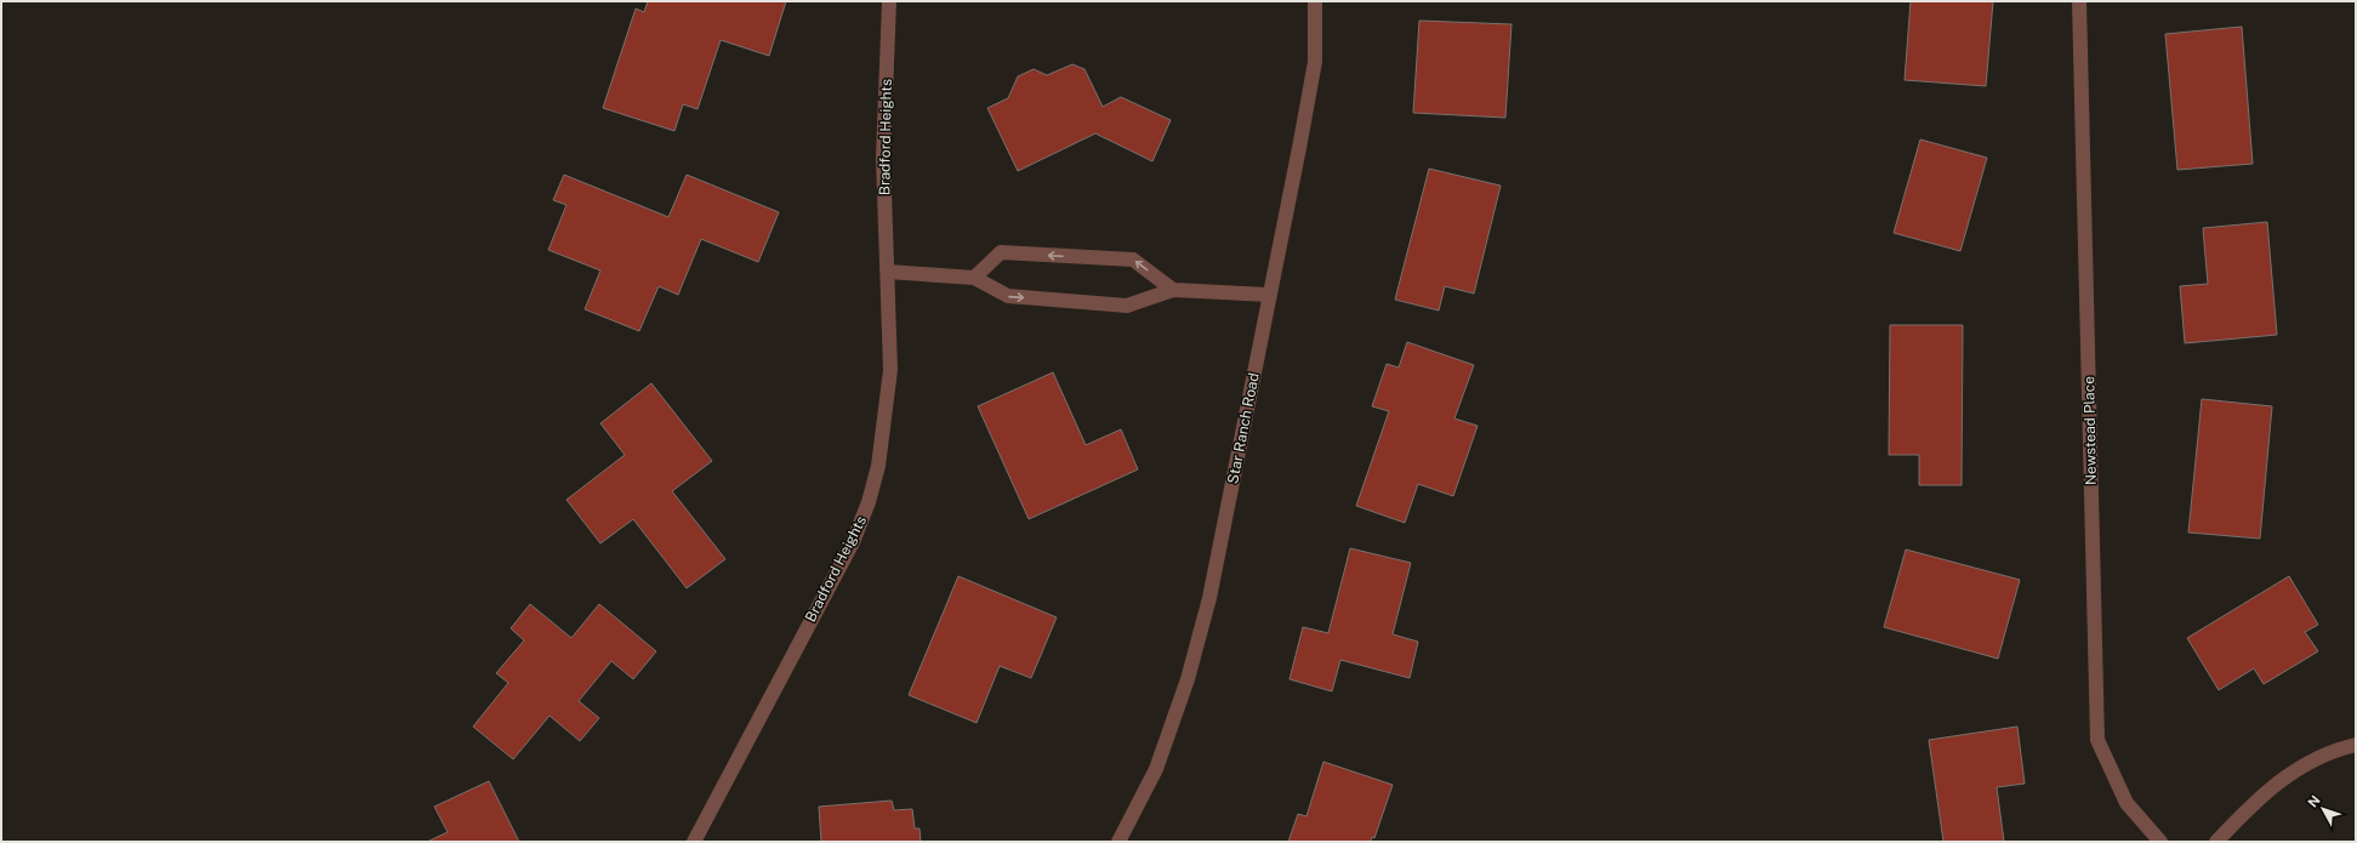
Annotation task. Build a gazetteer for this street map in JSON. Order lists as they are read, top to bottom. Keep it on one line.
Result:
{"streets":{"street":["Bradford Heights","Star Ranch Road","Newstead Place"]},"north":"top left"}
